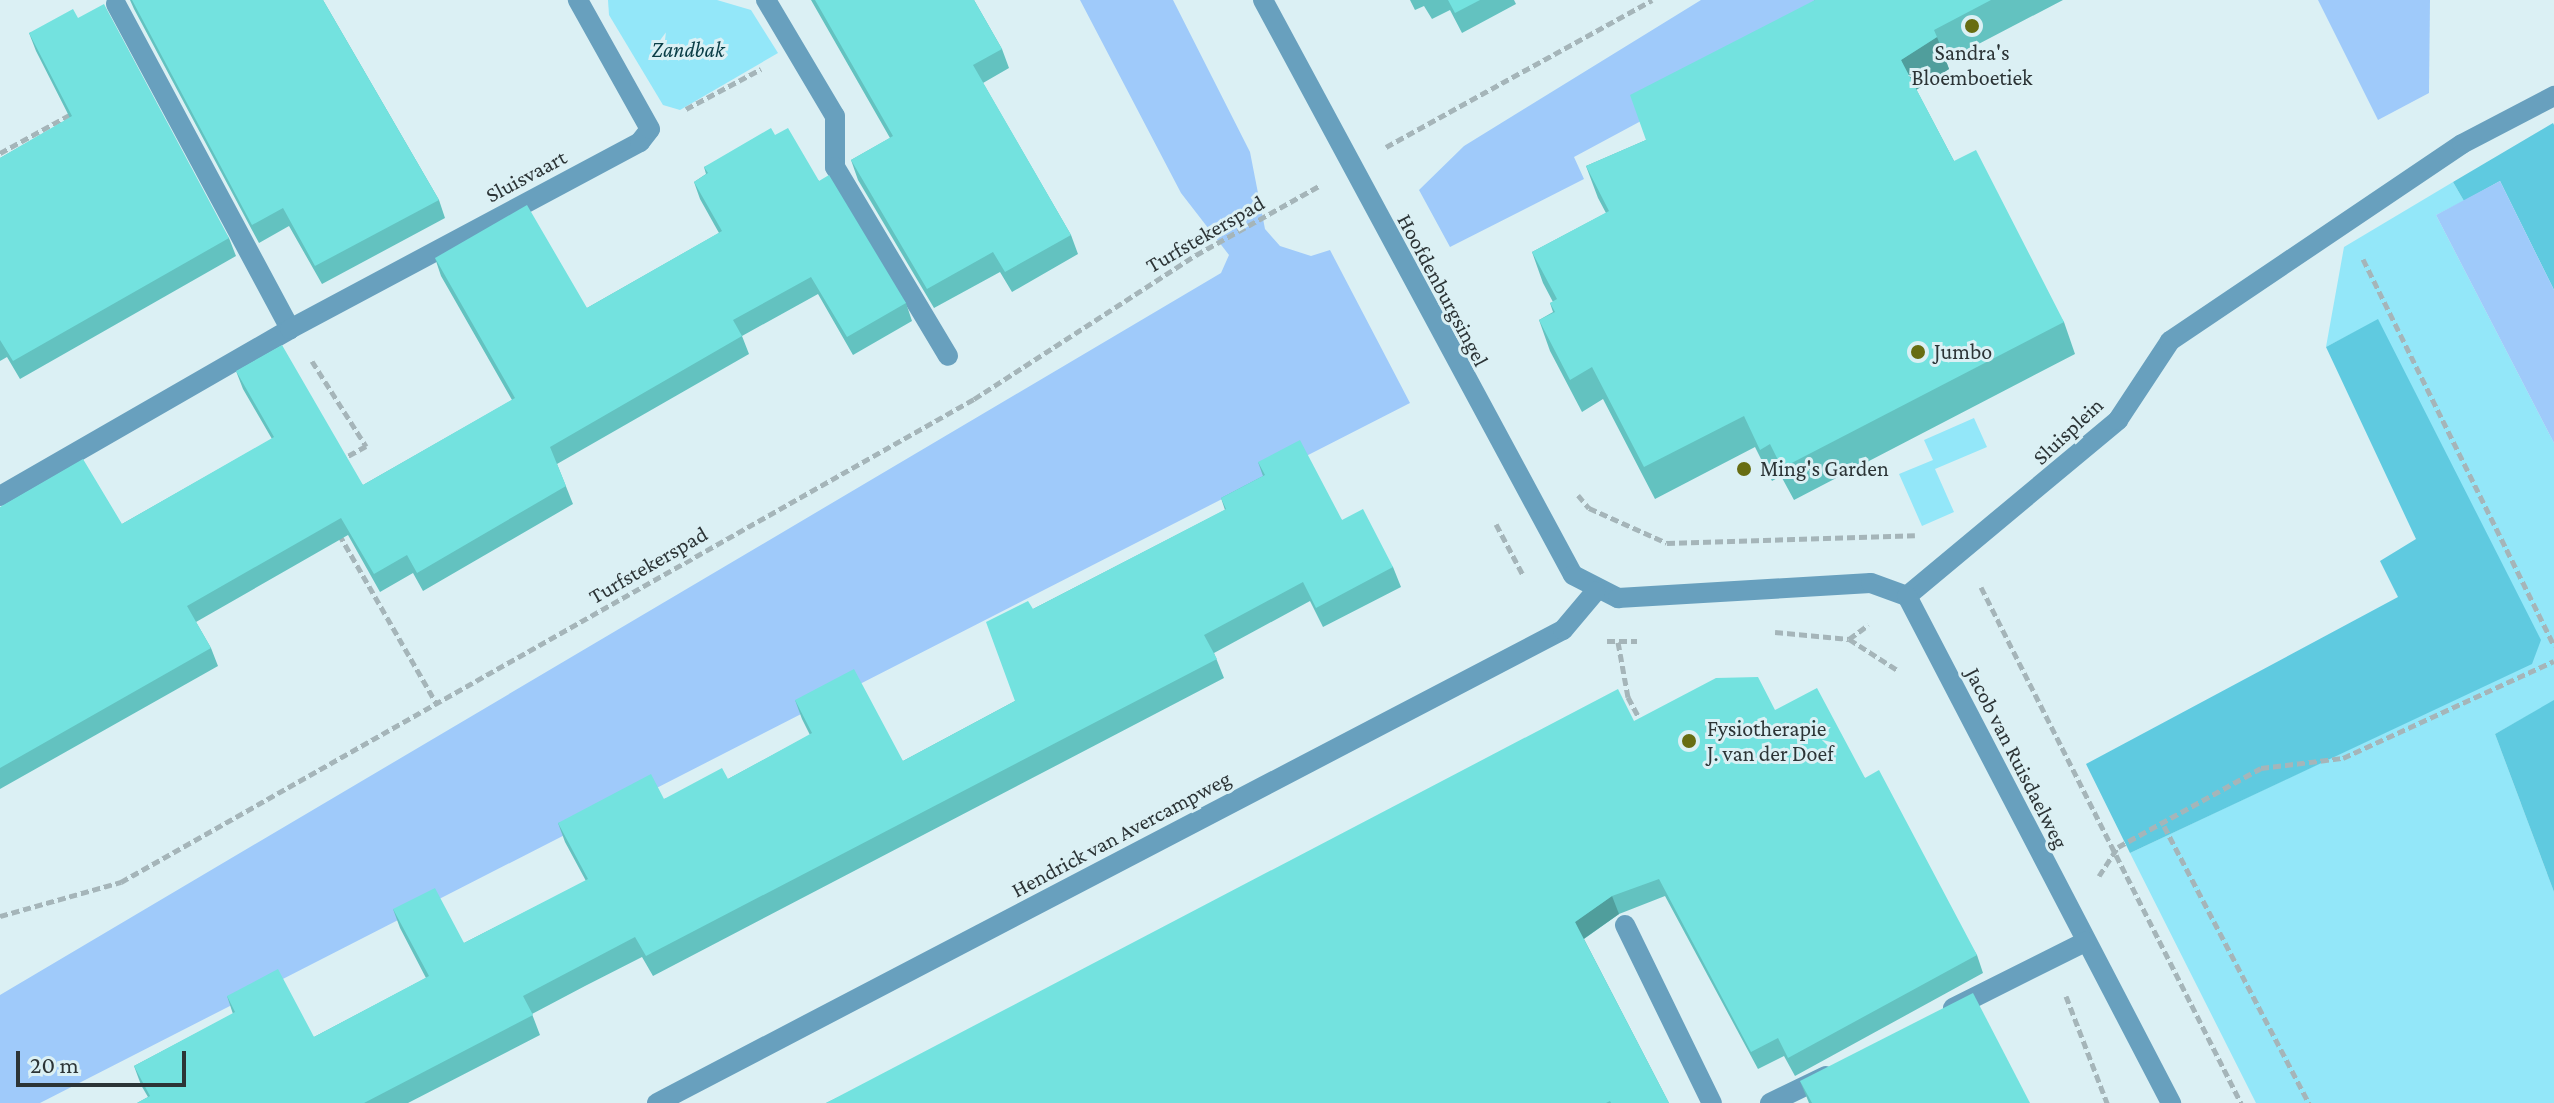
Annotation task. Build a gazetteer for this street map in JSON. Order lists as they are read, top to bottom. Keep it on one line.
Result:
{"streets":{"street":["Sluisvaart","Hoofdenburgsingel","Sluisplein","Jacob van Ruisdaelweg","Hendrick van Avercampweg"],"path":["Turfstekerspad"]},"crossings":[["Hoofdenburgsingel","Hendrick van Avercampweg"],["Sluisplein","Jacob van Ruisdaelweg"]],"parks":["Zandbak"],"places":["Sandra's Bloemboetiek","Jumbo","Ming's Garden","Fysiotherapie J. van der Doef"],"scale_bar":"20 m"}
